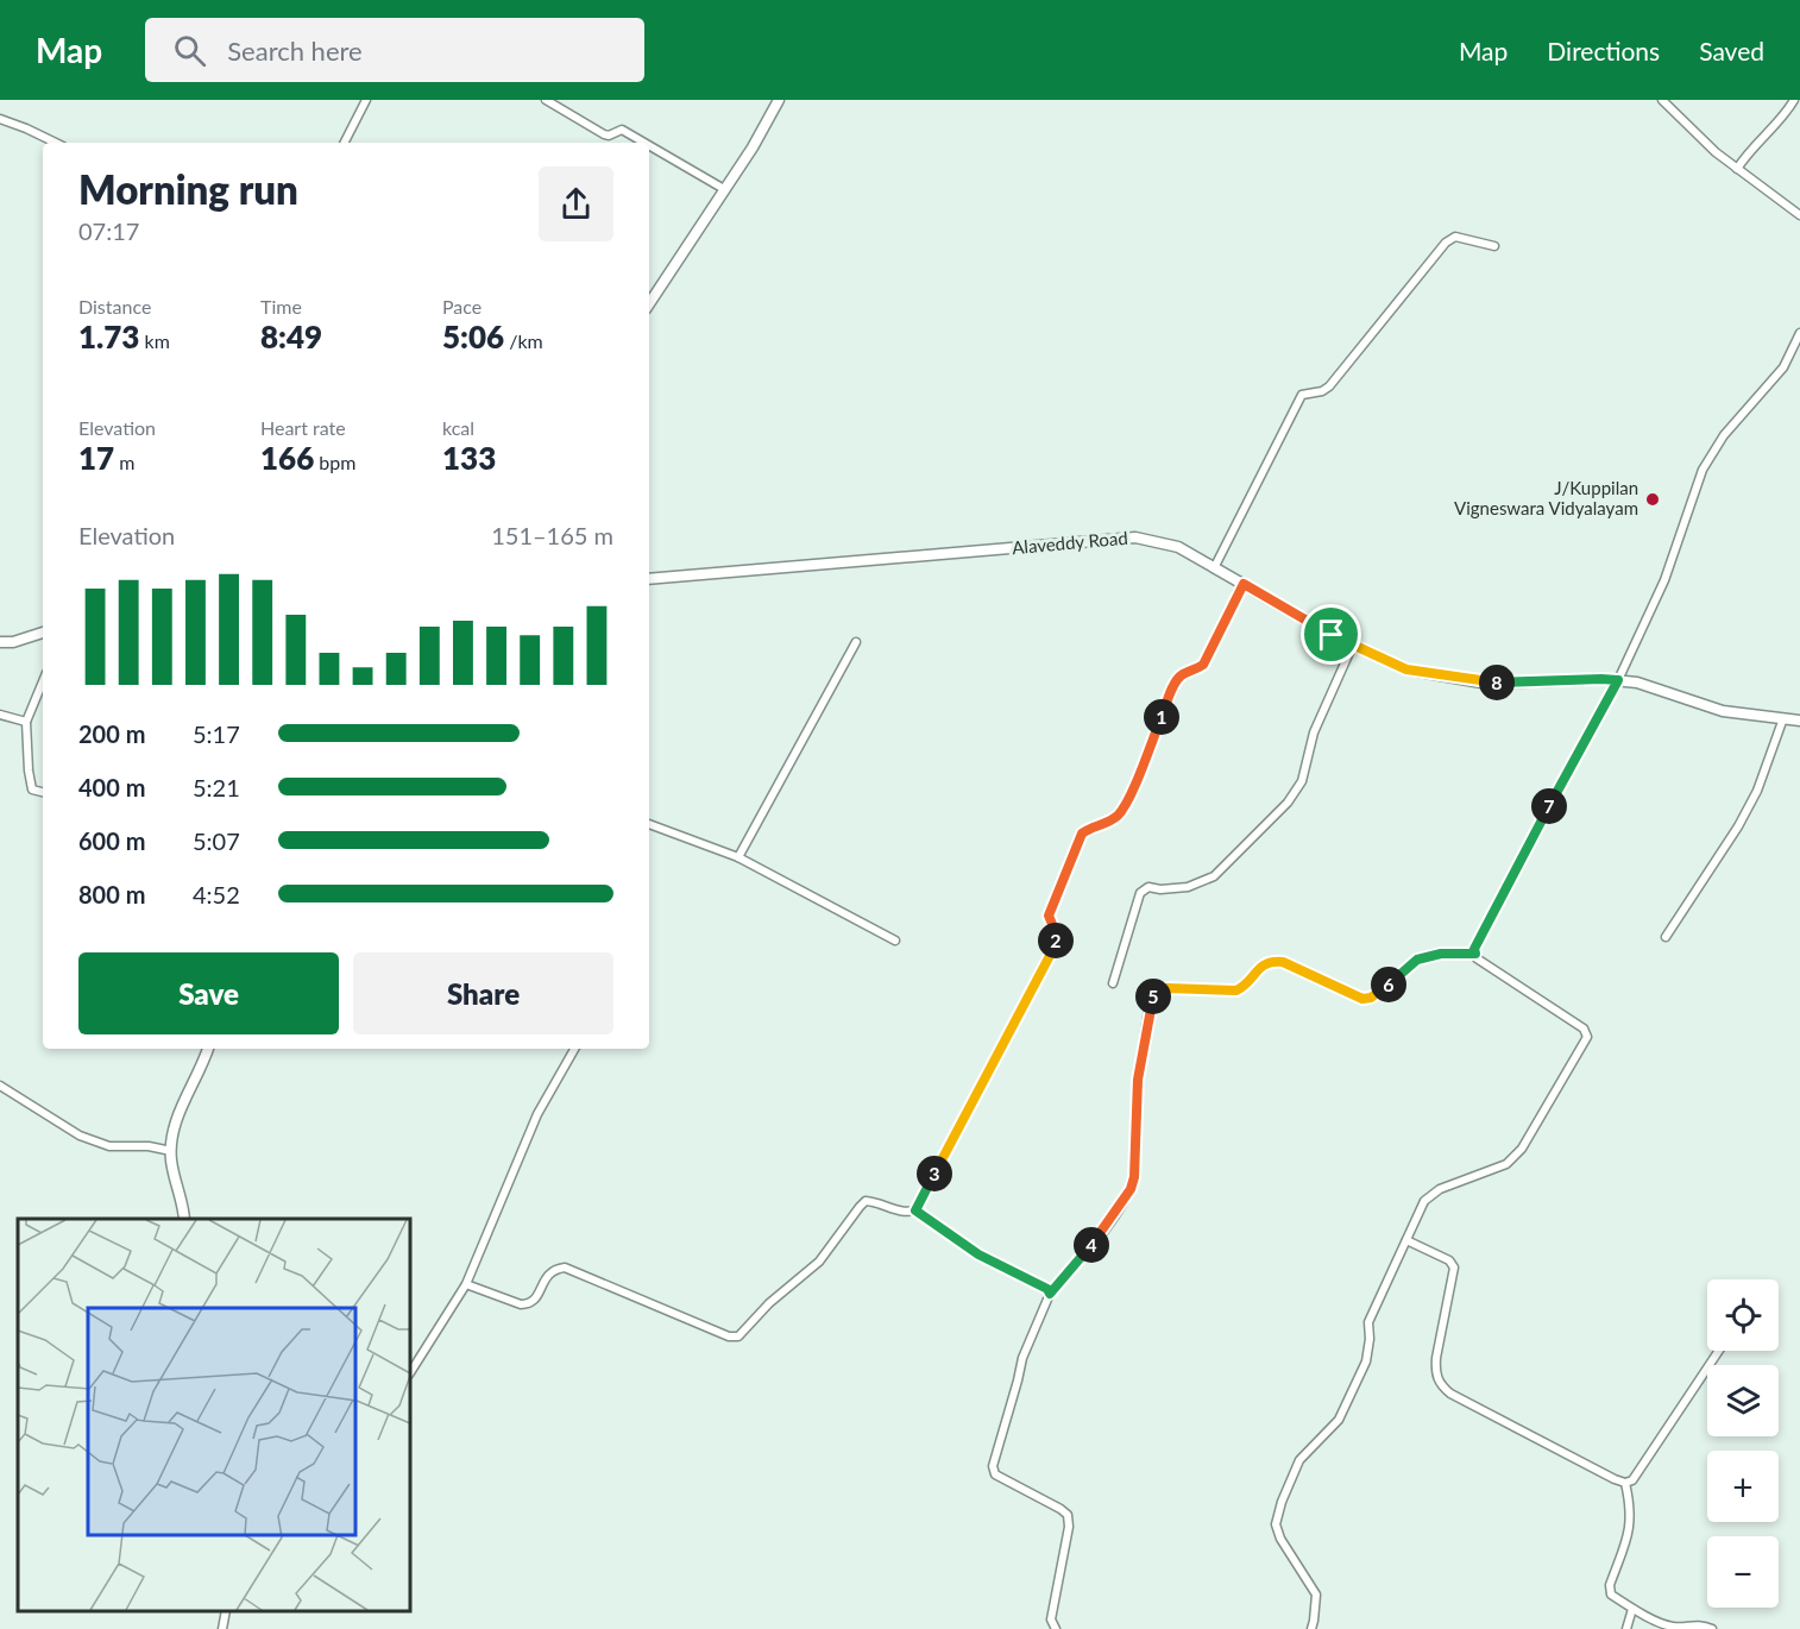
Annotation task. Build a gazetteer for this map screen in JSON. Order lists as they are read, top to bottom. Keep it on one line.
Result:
{"streets":{"street":["Alaveddy Road"]},"places":["J/Kuppilan Vigneswara Vidyalayam"],"page":{"header":"Map","search":"Search here","nav":["Map","Directions","Saved"],"heading":["Morning run","07:17"],"stats":[["Distance","1.73 km"],["Time","8:49"],["Pace","5:06 /km"],["Elevation","17 m"],["Heart rate","166 bpm"],["kcal","133"]],"chart":["Elevation","151–165 m"],"pins":["8","1","7","2","6","5","3","4"],"list":[{"name":"200 m","note":"5:17"},{"name":"400 m","note":"5:21"},{"name":"600 m","note":"5:07"},{"name":"800 m","note":"4:52"}],"buttons":["Save","Share"],"map_buttons":["+","−"]}}
